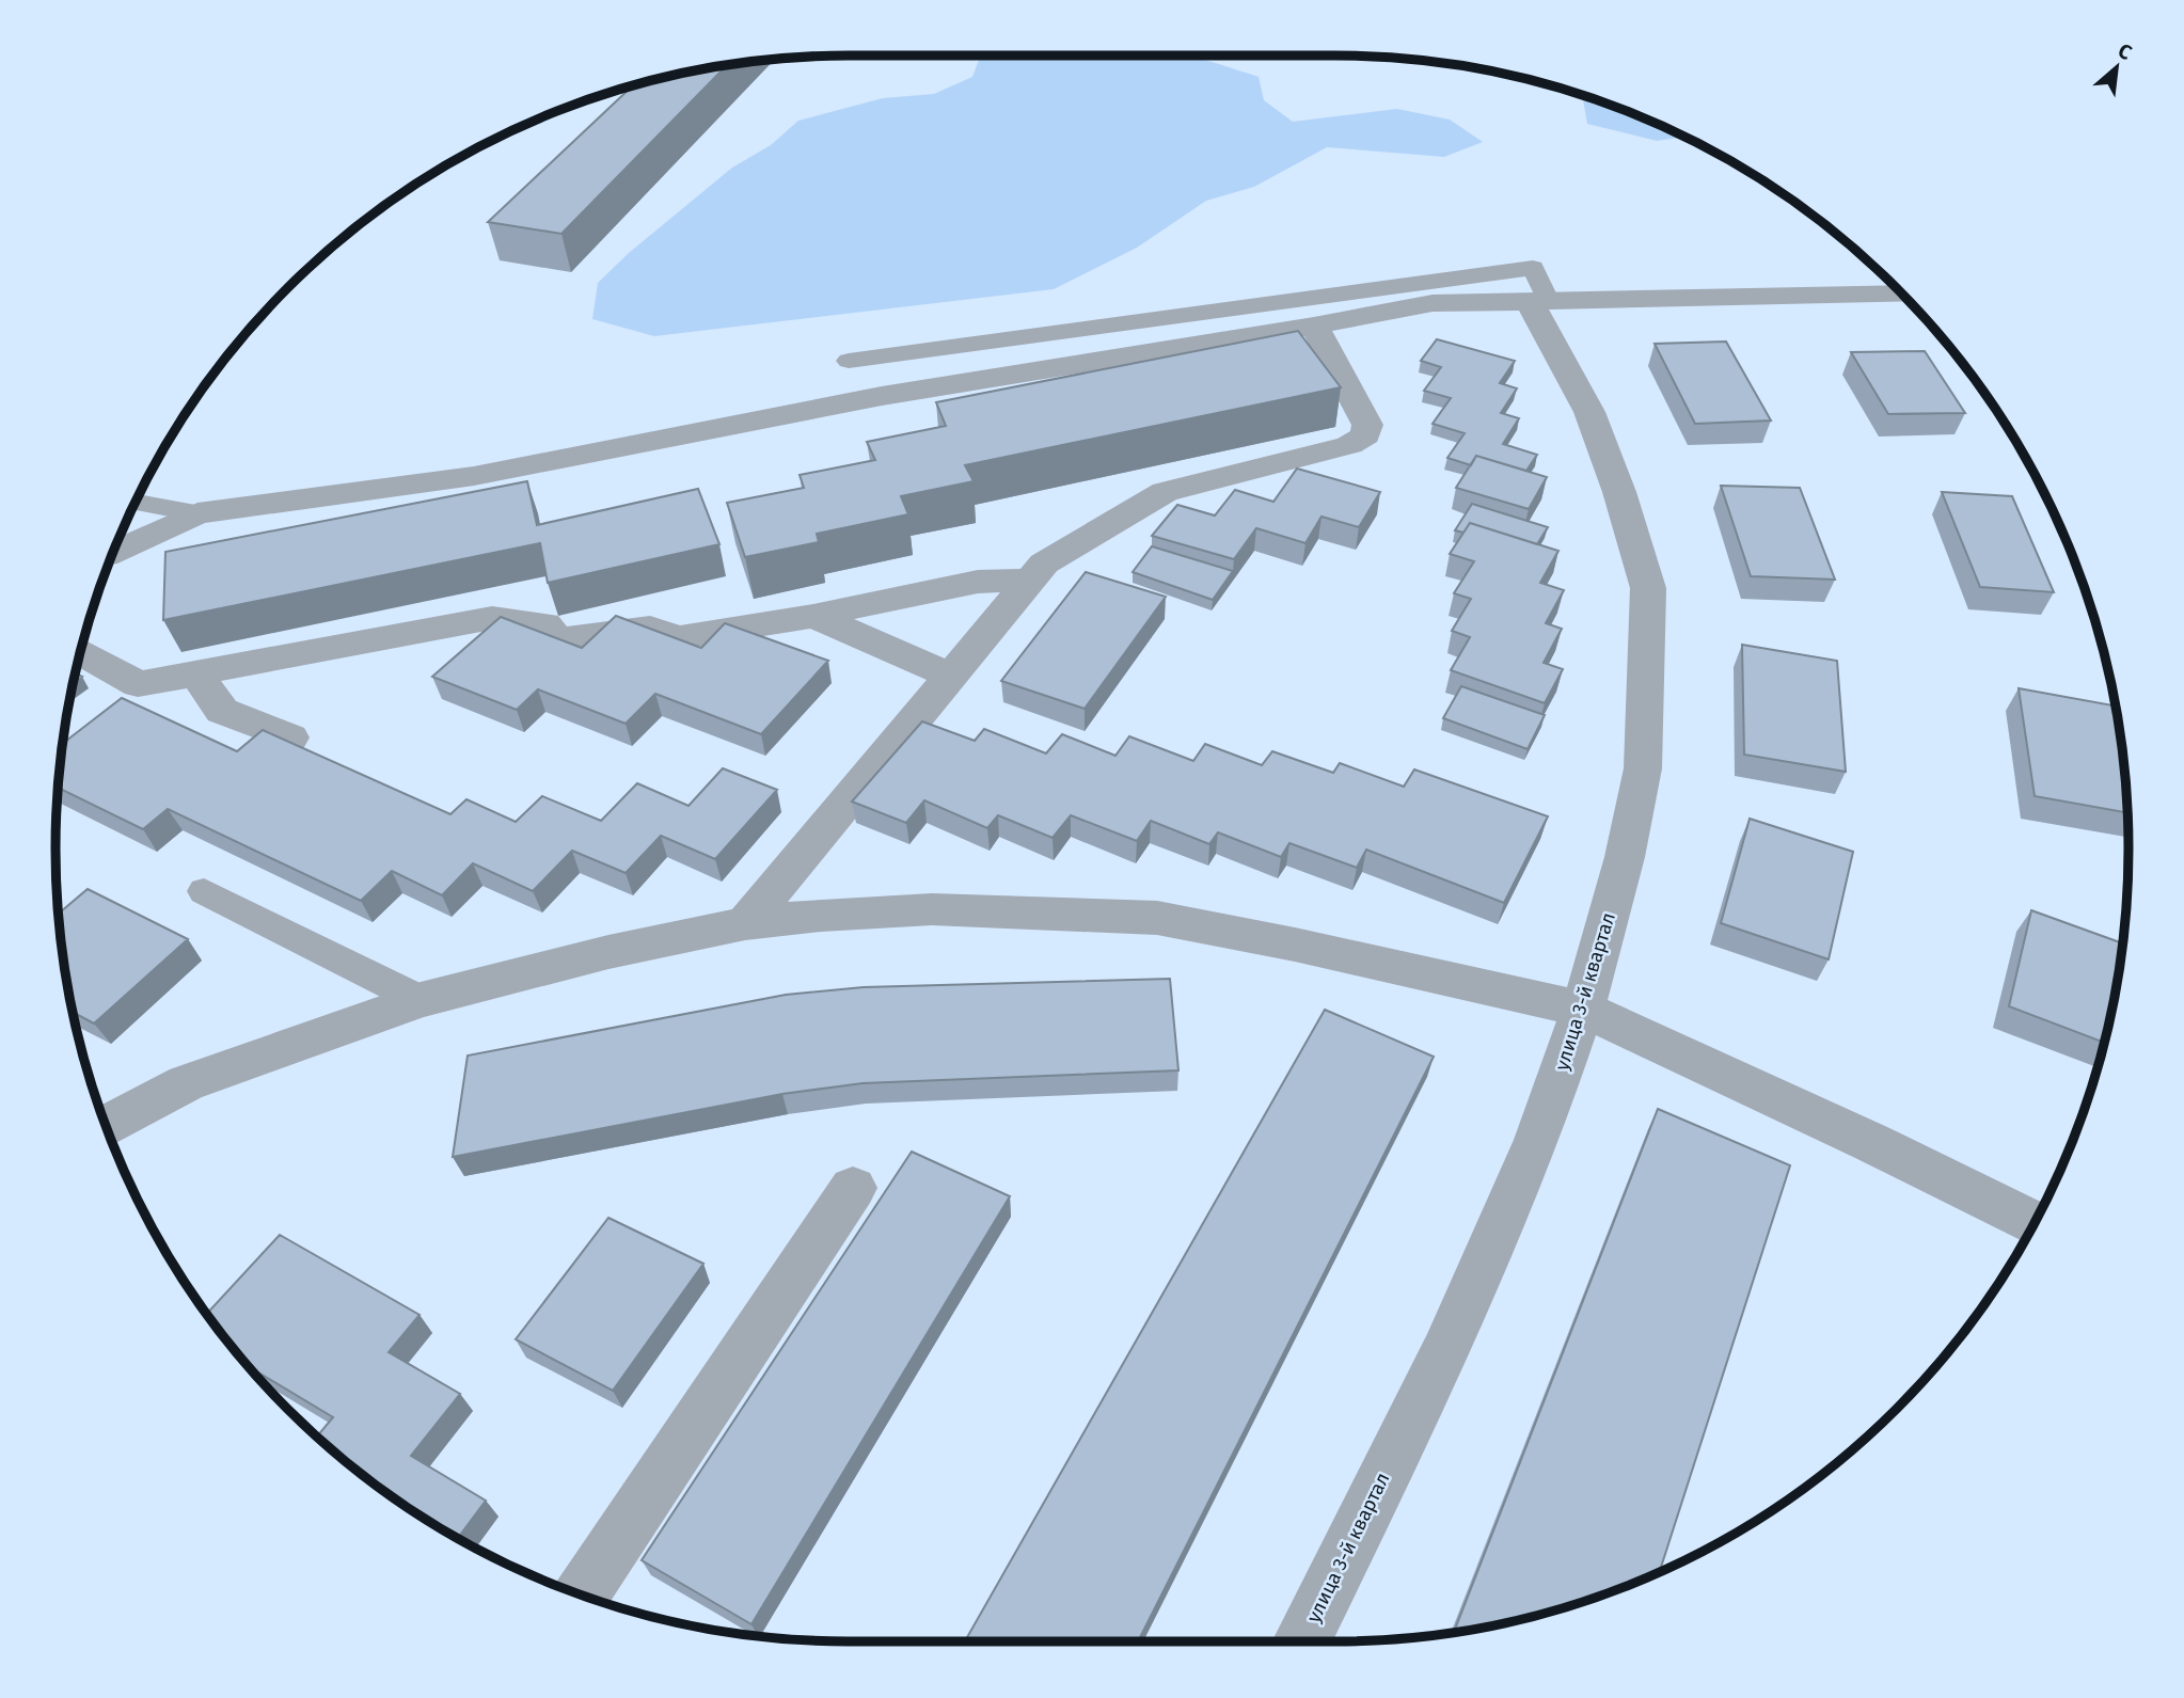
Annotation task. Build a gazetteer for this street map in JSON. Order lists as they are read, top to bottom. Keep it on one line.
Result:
{"streets":{"street":["улица 3-й квартал"]},"north":"top right"}
